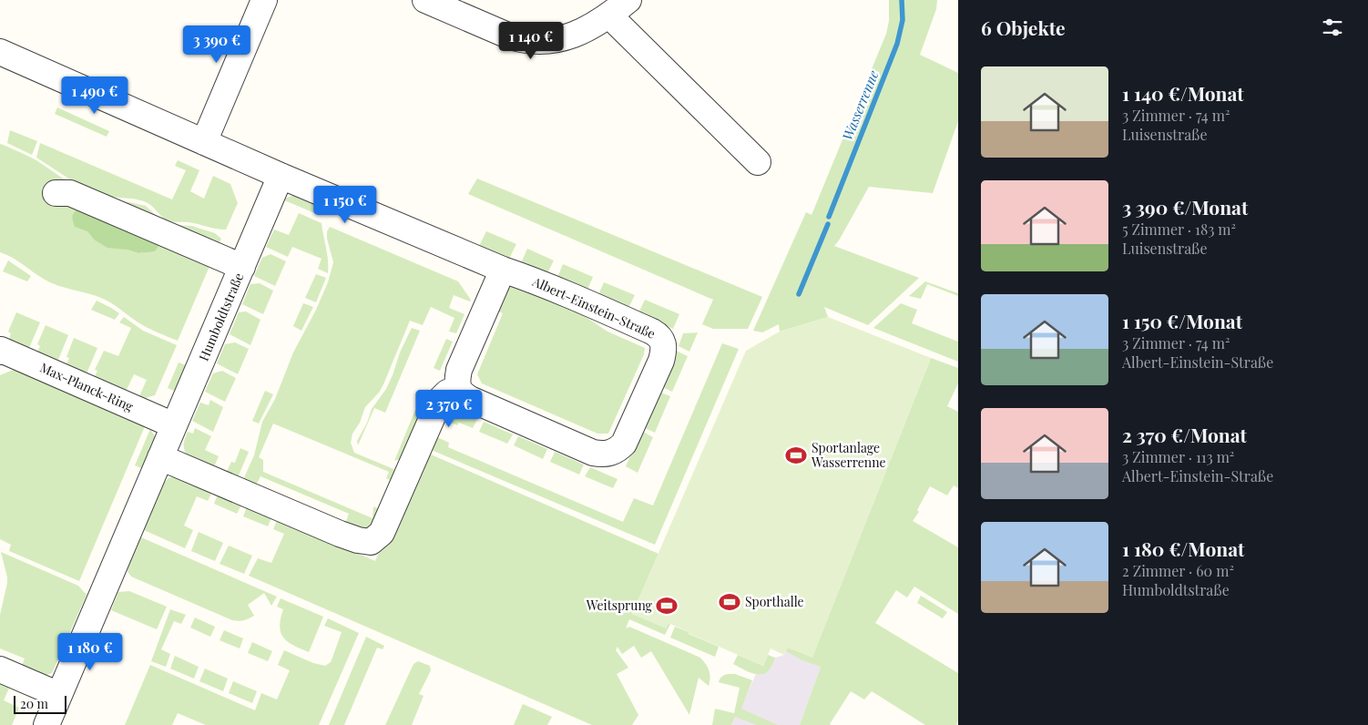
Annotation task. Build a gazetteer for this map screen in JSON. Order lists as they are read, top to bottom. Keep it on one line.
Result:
{"streets":{"street":["Albert-Einstein-Straße","Humboldtstraße","Max-Planck-Ring"]},"crossings":[["Albert-Einstein-Straße","Humboldtstraße"],["Humboldtstraße","Max-Planck-Ring"]],"water":["Wasserrenne"],"places":{"sports":["Sportanlage Wasserrenne","Sporthalle","Weitsprung"]},"scale_bar":"20 m","page":{"heading":"6 Objekte","price":["1 140 €","3 390 €","1 490 €","1 150 €","2 370 €","1 180 €"],"list":[{"name":"1 140 €/Monat","note":"3 Zimmer · 74 m² · Luisenstraße"},{"name":"3 390 €/Monat","note":"5 Zimmer · 183 m² · Luisenstraße"},{"name":"1 150 €/Monat","note":"3 Zimmer · 74 m² · Albert-Einstein-Straße"},{"name":"2 370 €/Monat","note":"3 Zimmer · 113 m² · Albert-Einstein-Straße"},{"name":"1 180 €/Monat","note":"2 Zimmer · 60 m² · Humboldtstraße"}],"scale":"20 m"}}
